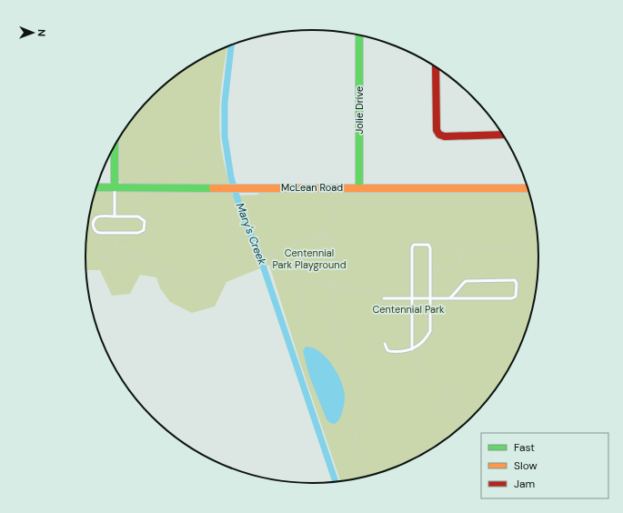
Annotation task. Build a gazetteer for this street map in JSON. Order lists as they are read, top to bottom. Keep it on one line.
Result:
{"streets":{"street":["Jolie Drive","McLean Road"]},"crossings":[["Jolie Drive","McLean Road"]],"water":["Mary's Creek"],"parks":["Centennial Park Playground","Centennial Park"],"legend":["Fast","Slow","Jam"],"north":"right"}
